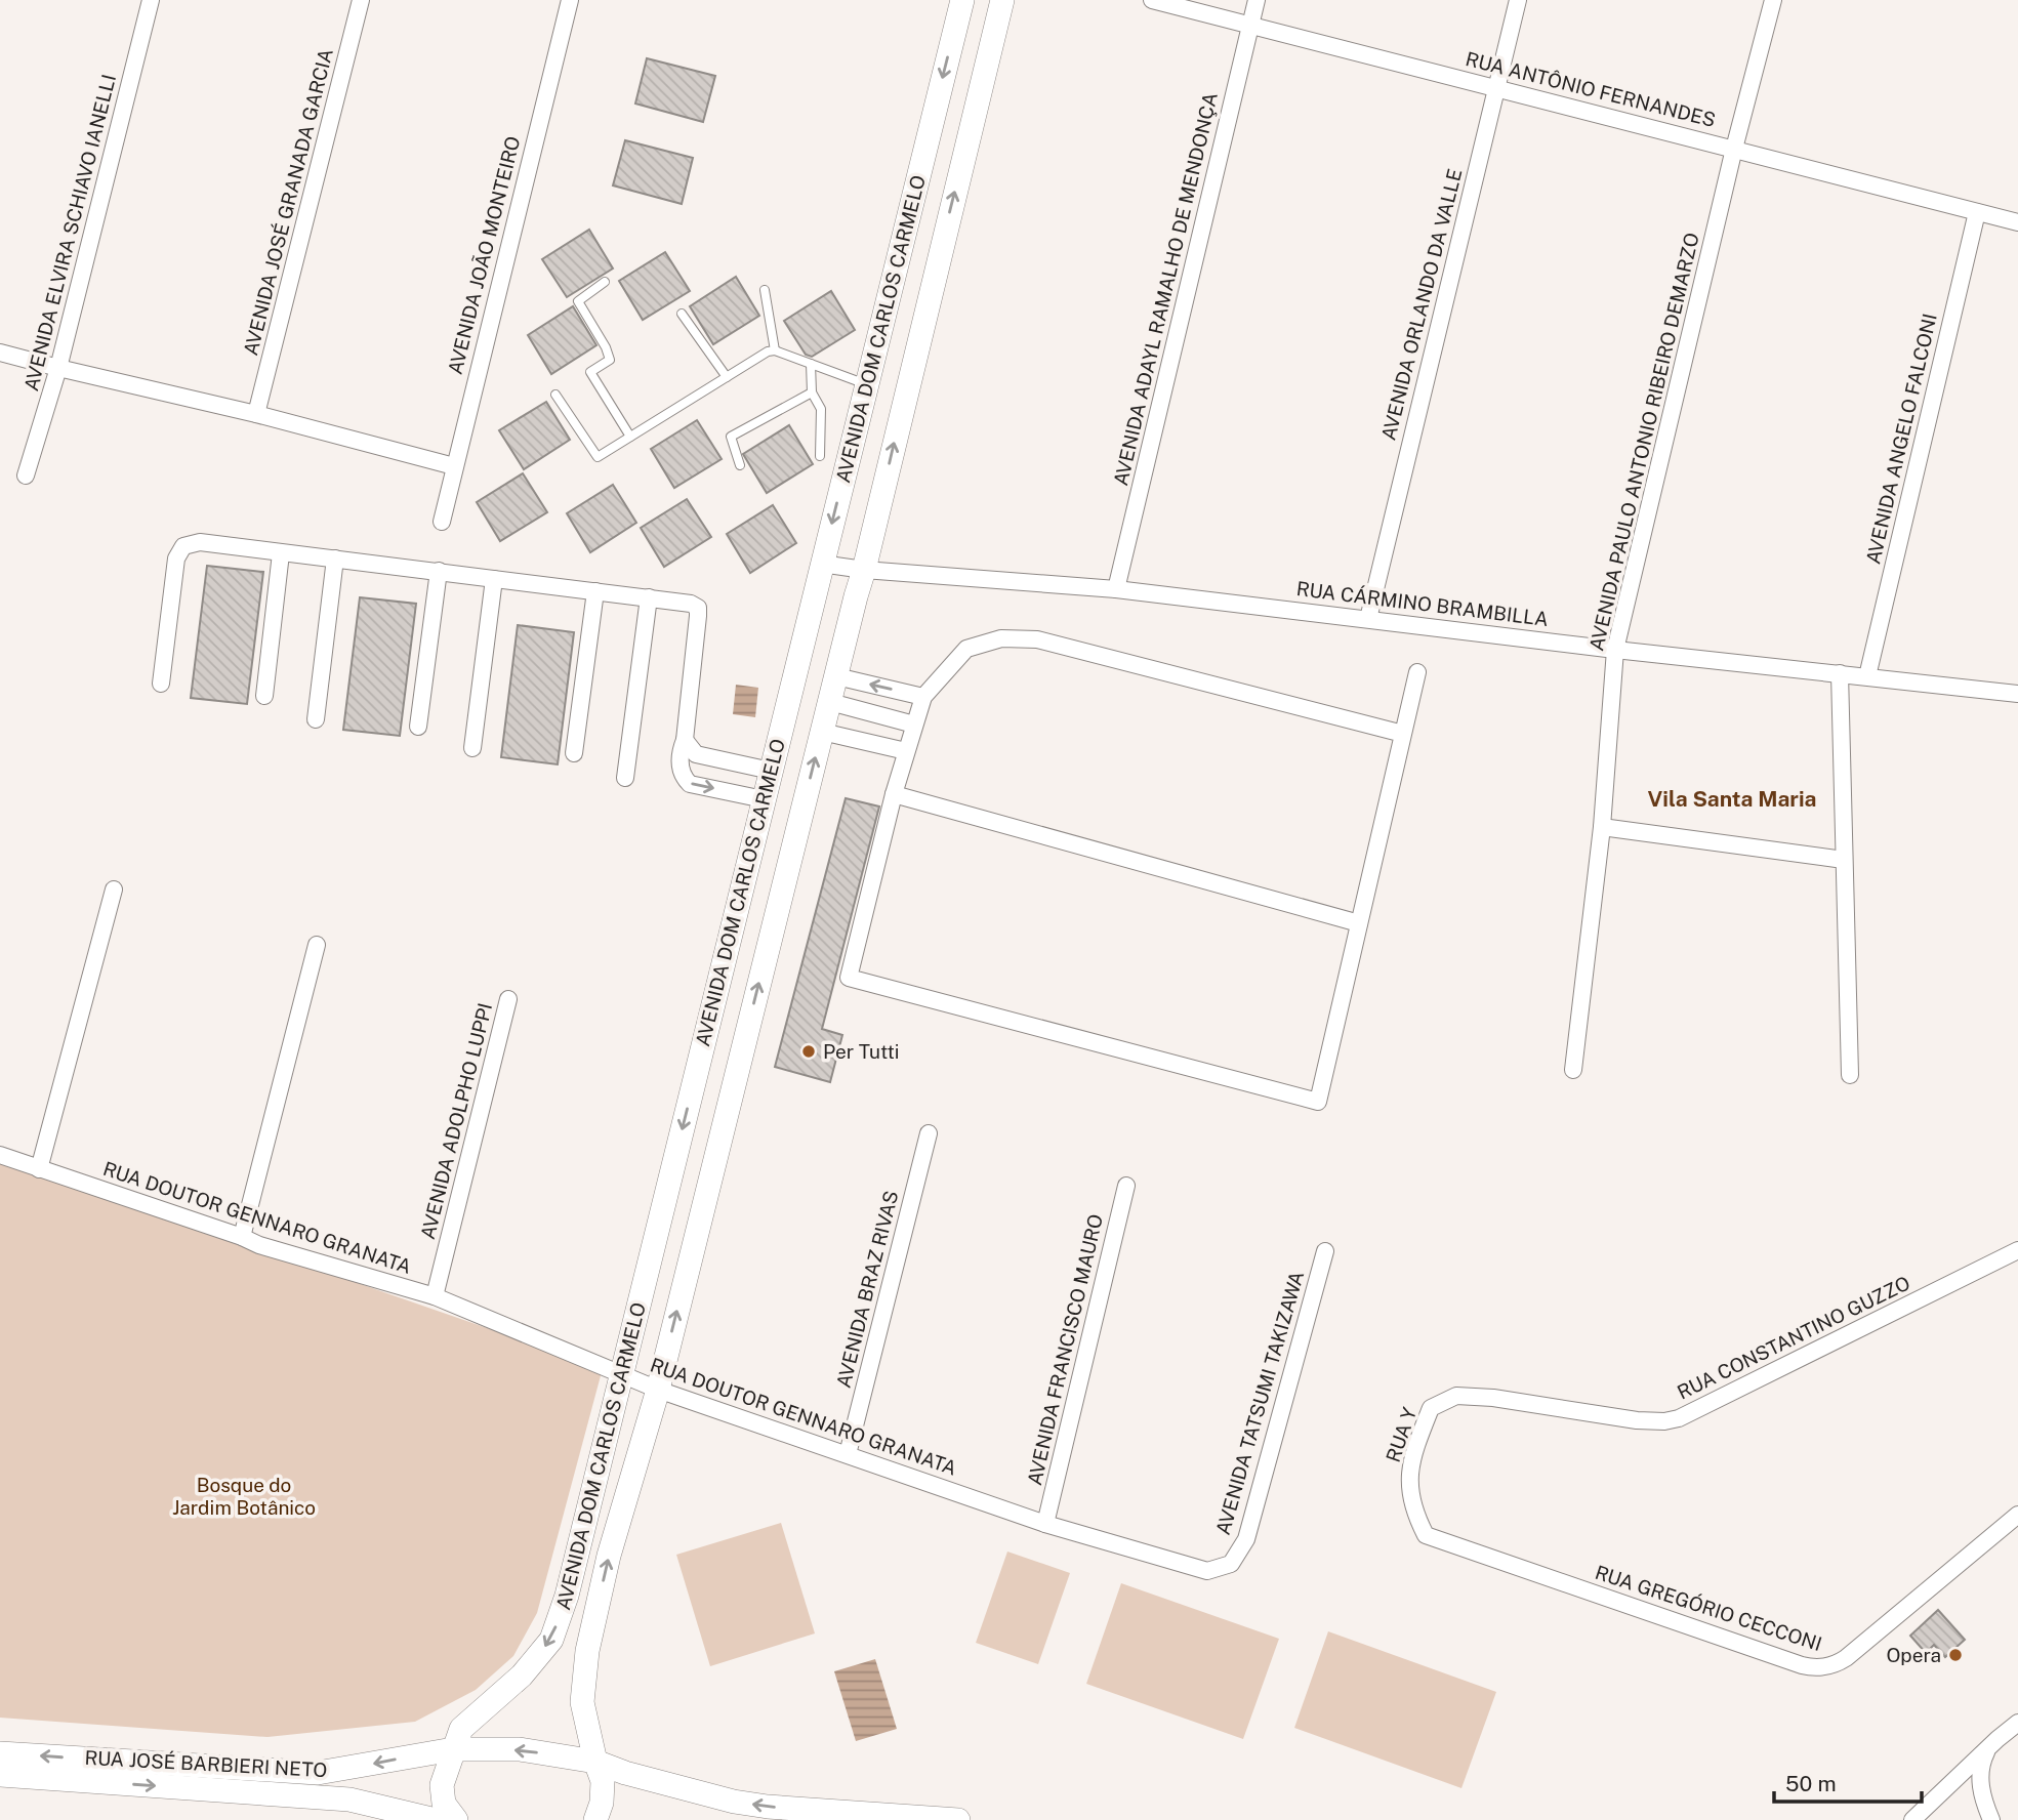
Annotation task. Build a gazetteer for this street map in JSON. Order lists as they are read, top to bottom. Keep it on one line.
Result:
{"streets":{"street":["RUA ANTÔNIO FERNANDES","AVENIDA JOSÉ GRANADA GARCIA","AVENIDA ELVIRA SCHIAVO IANELLI","AVENIDA JOÃO MONTEIRO","AVENIDA ADAYL RAMALHO DE MENDONÇA","AVENIDA ORLANDO DA VALLE","AVENIDA DOM CARLOS CARMELO","AVENIDA ANGELO FALCONI","AVENIDA PAULO ANTONIO RIBEIRO DEMARZO","RUA CÁRMINO BRAMBILLA","AVENIDA ADOLPHO LUPPI","RUA DOUTOR GENNARO GRANATA","AVENIDA BRAZ RIVAS","RUA CONSTANTINO GUZZO","AVENIDA FRANCISCO MAURO","AVENIDA TATSUMI TAKIZAWA","RUA Y","RUA GREGÓRIO CECCONI","RUA JOSÉ BARBIERI NETO"]},"crossings":[["RUA ANTÔNIO FERNANDES","AVENIDA ADAYL RAMALHO DE MENDONÇA"],["RUA ANTÔNIO FERNANDES","AVENIDA ORLANDO DA VALLE"],["RUA ANTÔNIO FERNANDES","AVENIDA ANGELO FALCONI"],["RUA ANTÔNIO FERNANDES","AVENIDA PAULO ANTONIO RIBEIRO DEMARZO"],["AVENIDA ADAYL RAMALHO DE MENDONÇA","RUA CÁRMINO BRAMBILLA"],["AVENIDA ORLANDO DA VALLE","RUA CÁRMINO BRAMBILLA"],["AVENIDA DOM CARLOS CARMELO","RUA CÁRMINO BRAMBILLA"],["AVENIDA DOM CARLOS CARMELO","RUA DOUTOR GENNARO GRANATA"],["AVENIDA DOM CARLOS CARMELO","RUA JOSÉ BARBIERI NETO"],["AVENIDA ANGELO FALCONI","RUA CÁRMINO BRAMBILLA"],["AVENIDA PAULO ANTONIO RIBEIRO DEMARZO","RUA CÁRMINO BRAMBILLA"],["AVENIDA ADOLPHO LUPPI","RUA DOUTOR GENNARO GRANATA"],["RUA DOUTOR GENNARO GRANATA","AVENIDA BRAZ RIVAS"],["RUA DOUTOR GENNARO GRANATA","AVENIDA FRANCISCO MAURO"],["RUA DOUTOR GENNARO GRANATA","AVENIDA TATSUMI TAKIZAWA"],["RUA CONSTANTINO GUZZO","RUA Y"],["RUA Y","RUA GREGÓRIO CECCONI"]],"districts":["Vila Santa Maria"],"parks":["Bosque do Jardim Botânico"],"places":["Per Tutti","Opera"],"scale_bar":"50 m"}
